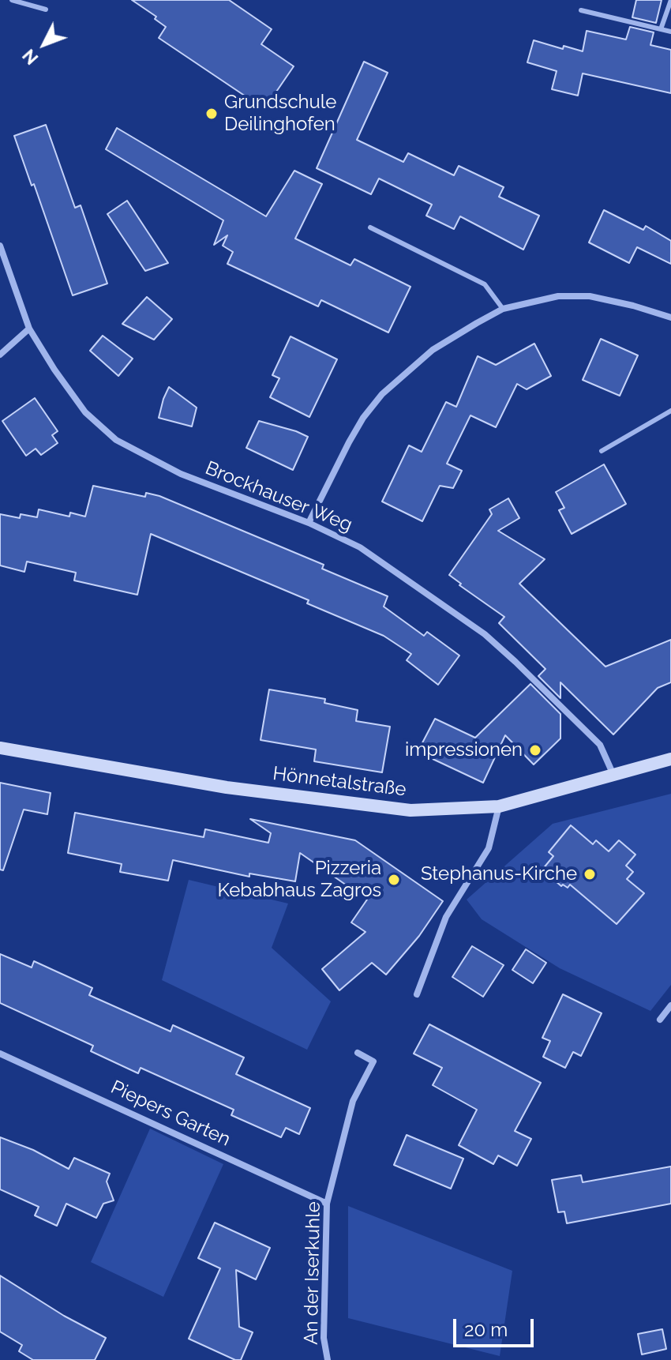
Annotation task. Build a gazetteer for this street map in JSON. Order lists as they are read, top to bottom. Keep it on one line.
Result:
{"streets":{"main road":["Hönnetalstraße"],"street":["Brockhauser Weg","Piepers Garten","An der Iserkuhle"]},"crossings":[["Brockhauser Weg","Hönnetalstraße"],["Piepers Garten","An der Iserkuhle"]],"places":["Grundschule Deilinghofen","impressionen","Stephanus-Kirche","Pizzeria Kebabhaus Zagros"],"scale_bar":"20 m","north":"bottom left"}
